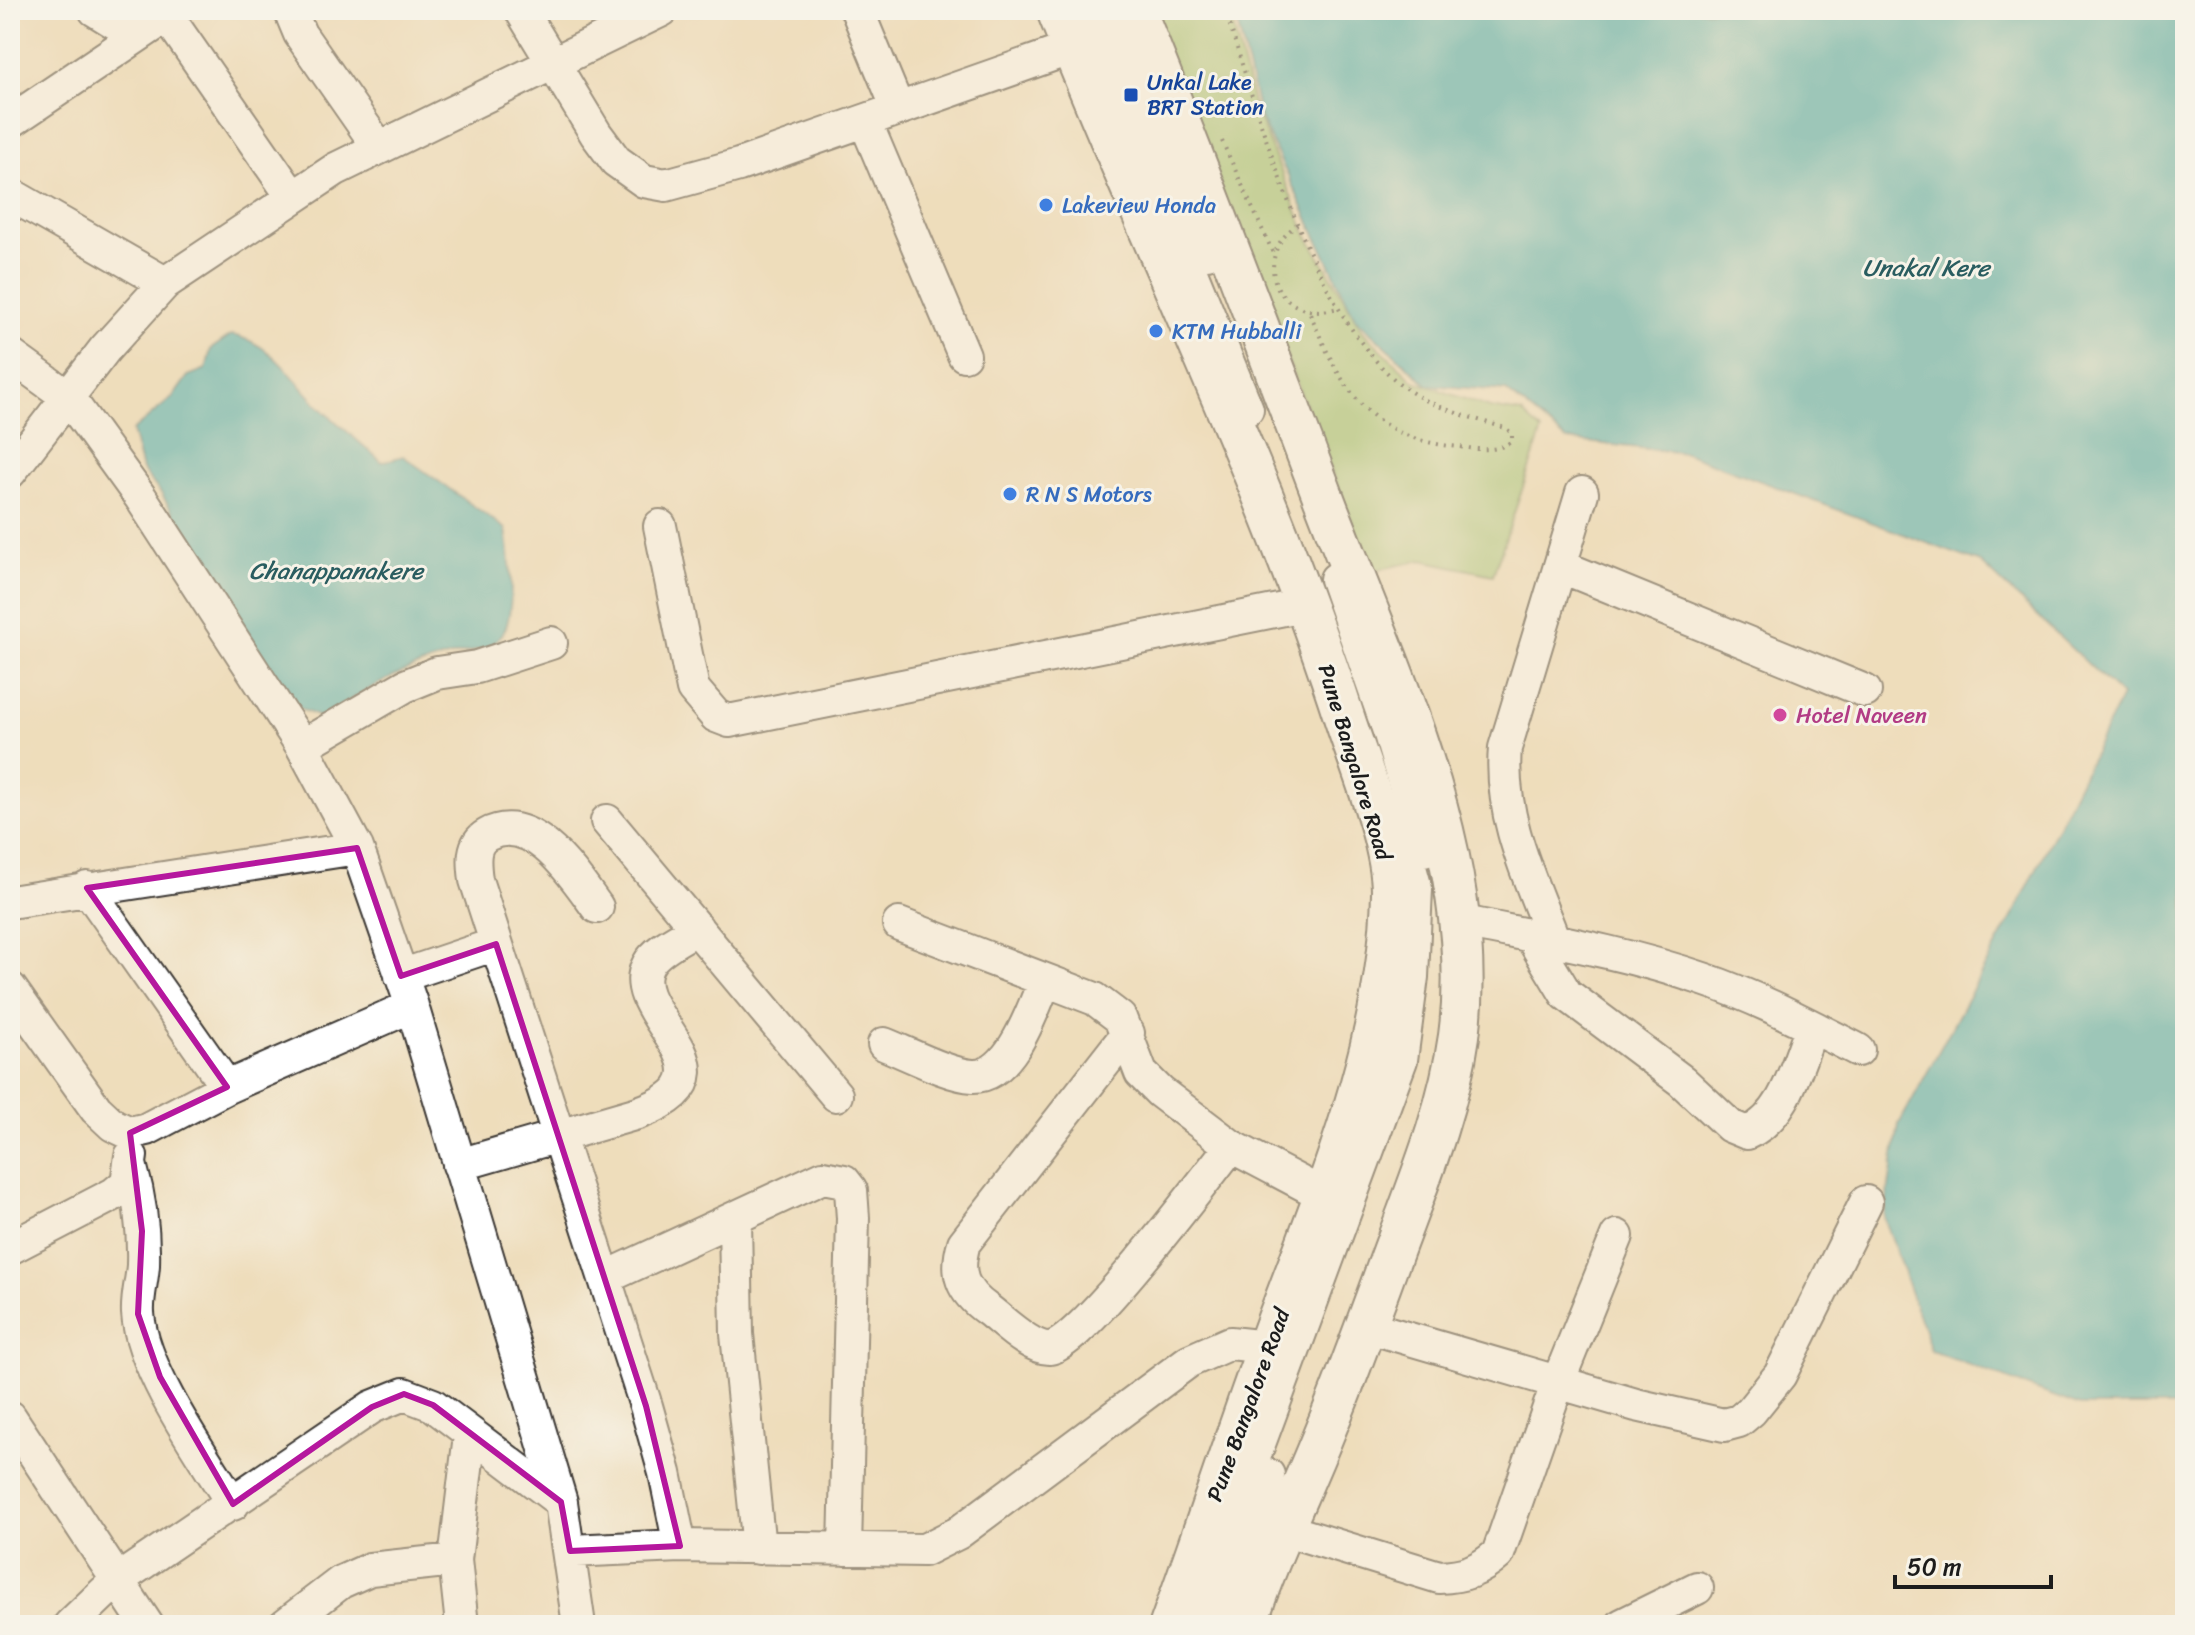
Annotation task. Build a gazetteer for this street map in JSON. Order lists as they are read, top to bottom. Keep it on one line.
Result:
{"streets":{"main road":["Pune Bangalore Road"]},"water":["Unakal Kere","Chanappanakere"],"places":{"transit":["Unkal Lake BRT Station"],"other":["Lakeview Honda","KTM Hubballi","R N S Motors","Hotel Naveen"]},"scale_bar":"50 m"}
